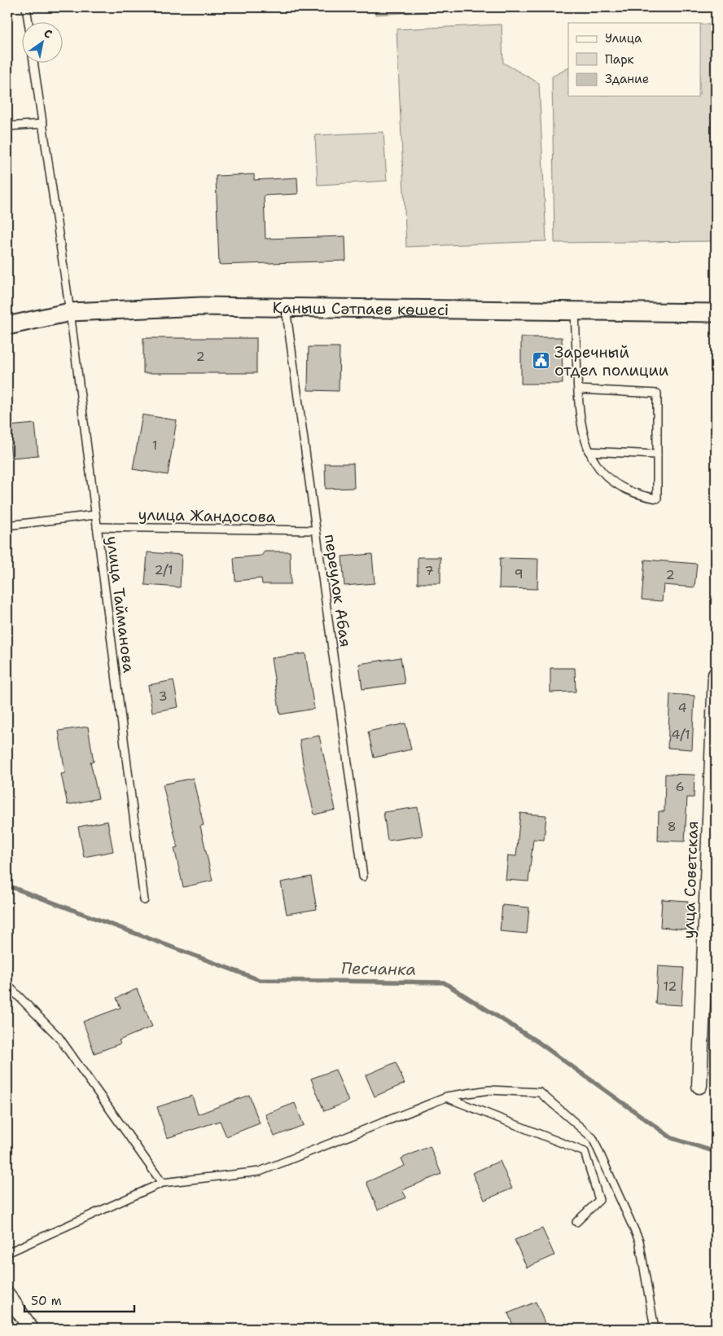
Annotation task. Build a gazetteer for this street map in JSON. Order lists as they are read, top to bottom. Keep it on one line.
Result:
{"streets":{"street":["Қаныш Сәтпаев көшесі","улца Советская"],"lane":["улица Жандосова","переулок Абая","улица Тайманова"]},"crossings":[["Қаныш Сәтпаев көшесі","переулок Абая"],["Қаныш Сәтпаев көшесі","улица Тайманова"],["улица Жандосова","переулок Абая"],["улица Жандосова","улица Тайманова"]],"water":["Песчанка"],"places":{"public building":["Заречный отдел полиции"]},"house_numbers":["2","1","2/1","7","9","2","3","4","4/1","6","8","12"],"legend":["Улица","Парк","Здание"],"scale_bar":"50 m","north":"top right"}
